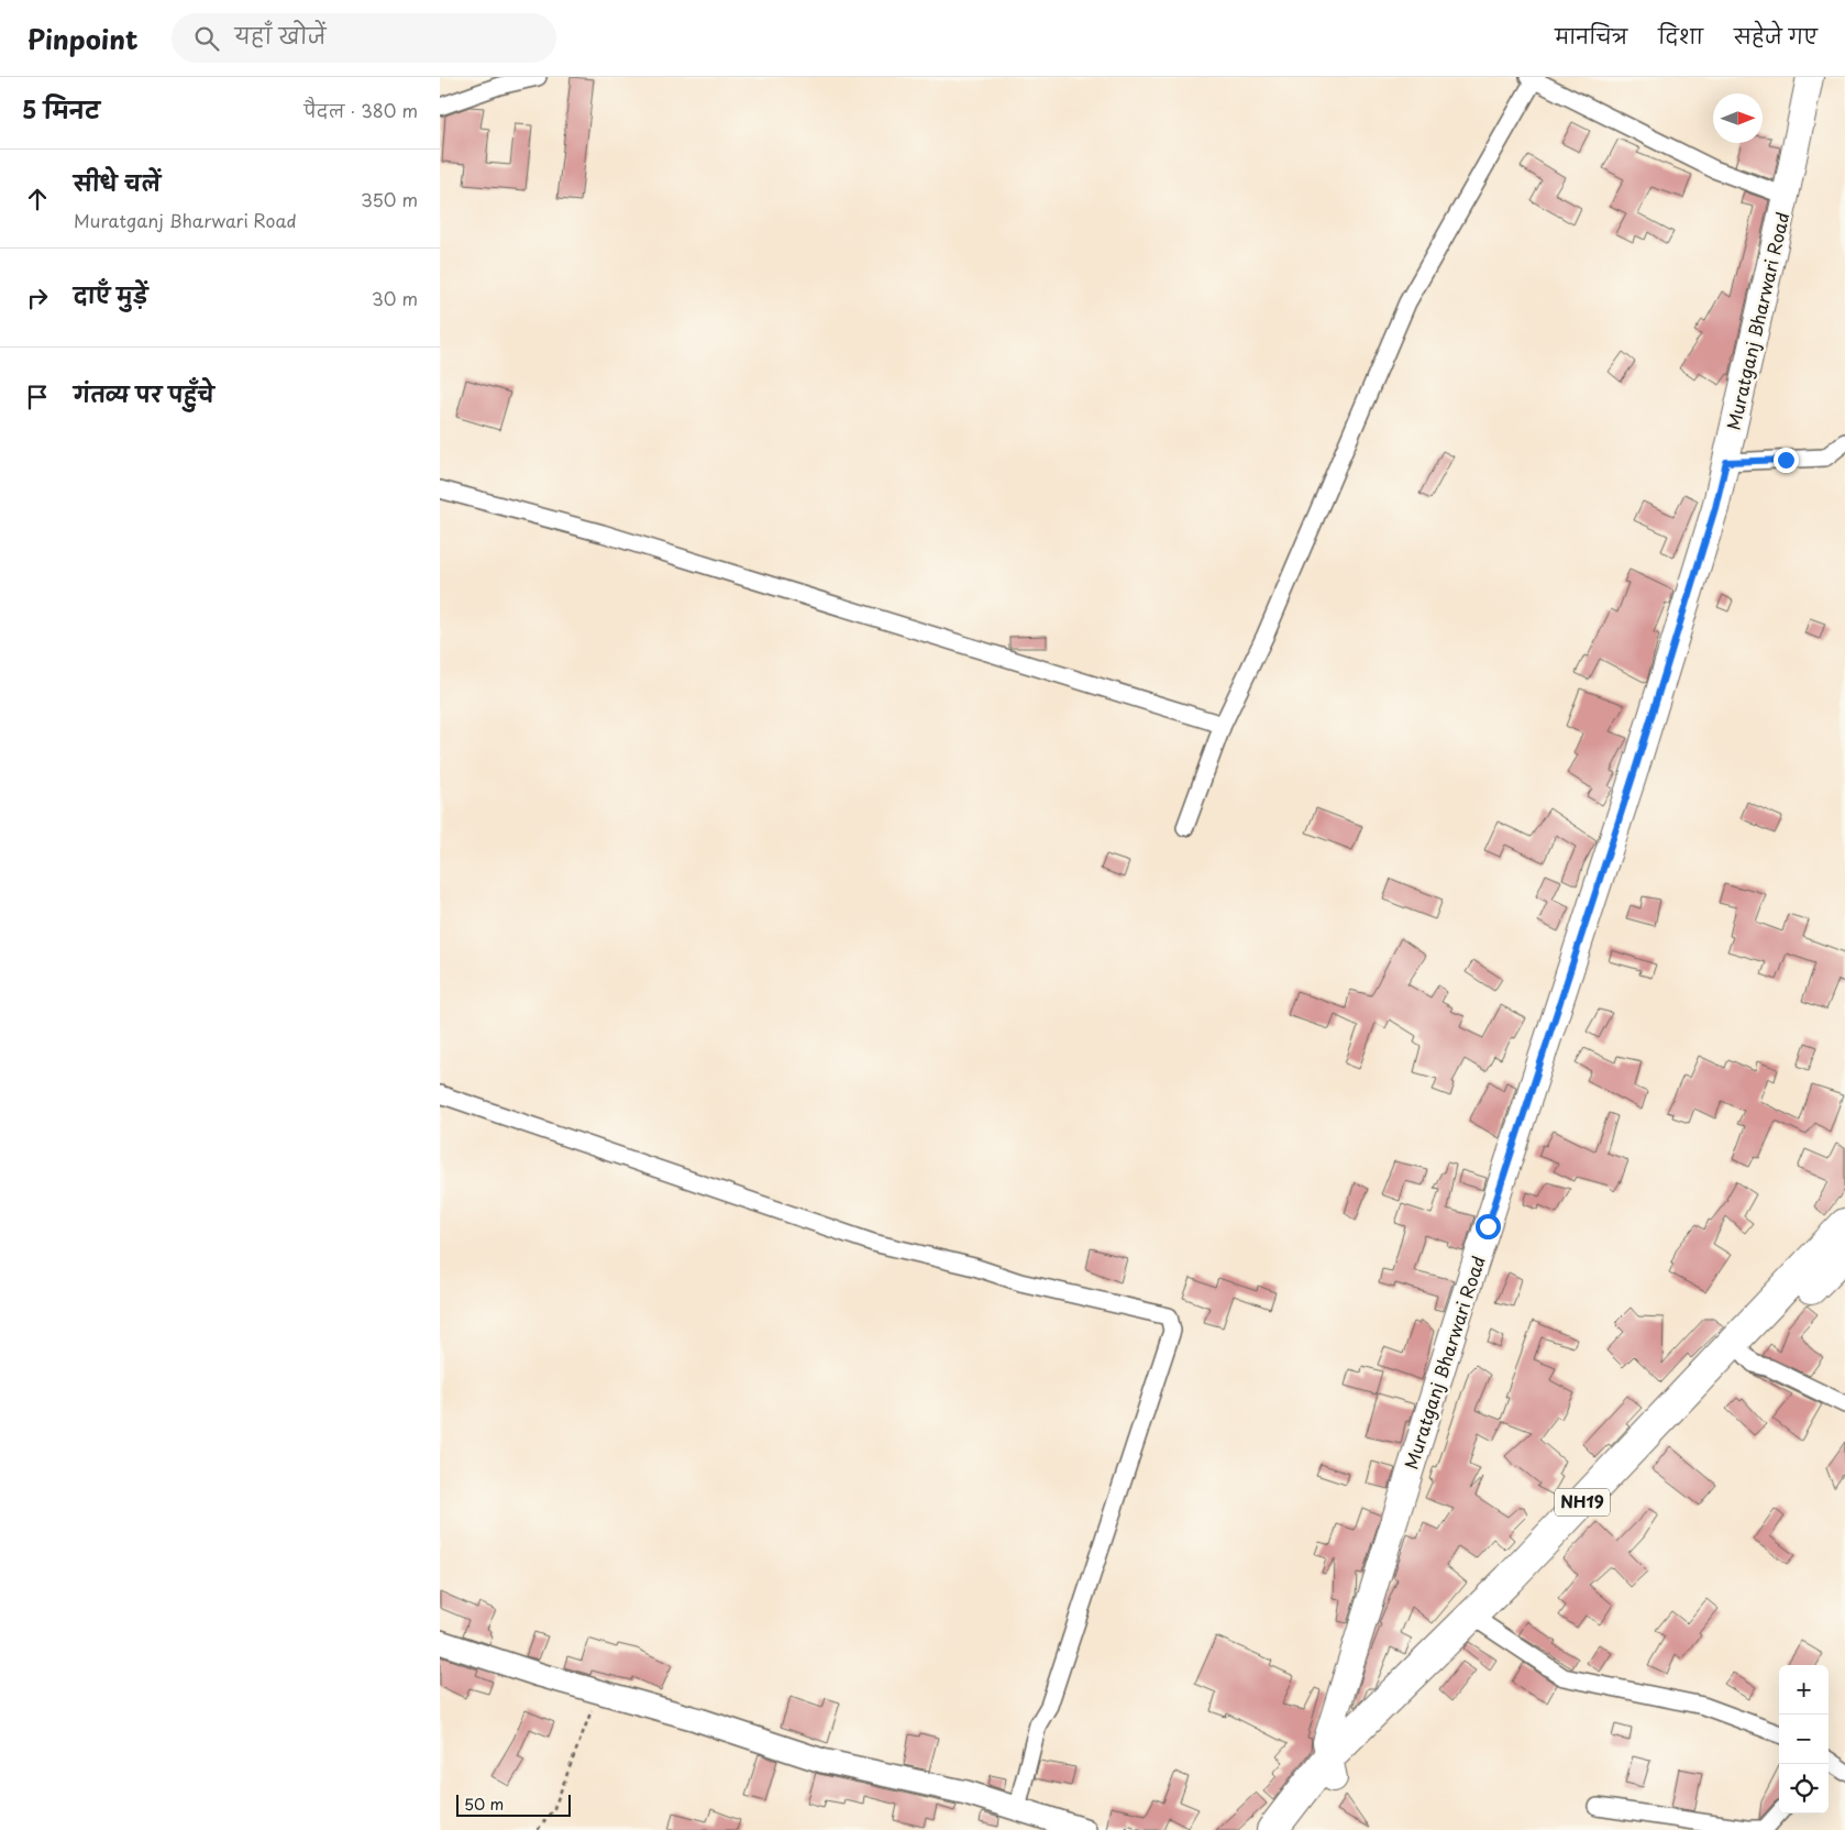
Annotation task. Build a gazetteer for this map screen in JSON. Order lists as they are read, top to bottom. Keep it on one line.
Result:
{"streets":{"highway":["NH19"],"main road":["Muratganj Bharwari Road"]},"crossings":[["Muratganj Bharwari Road","NH19"]],"scale_bar":"50 m","north":"right","page":{"header":"Pinpoint","search":"यहाँ खोजें","nav":["मानचित्र","दिशा","सहेजे गए"],"heading":["5 मिनट","पैदल · 380 m"],"list":[["सीधे चलें","Muratganj Bharwari Road","350 m"],["दाएँ मुड़ें","30 m"],"गंतव्य पर पहुँचे"],"map_buttons":["+","−"],"scale":"50 m"}}
